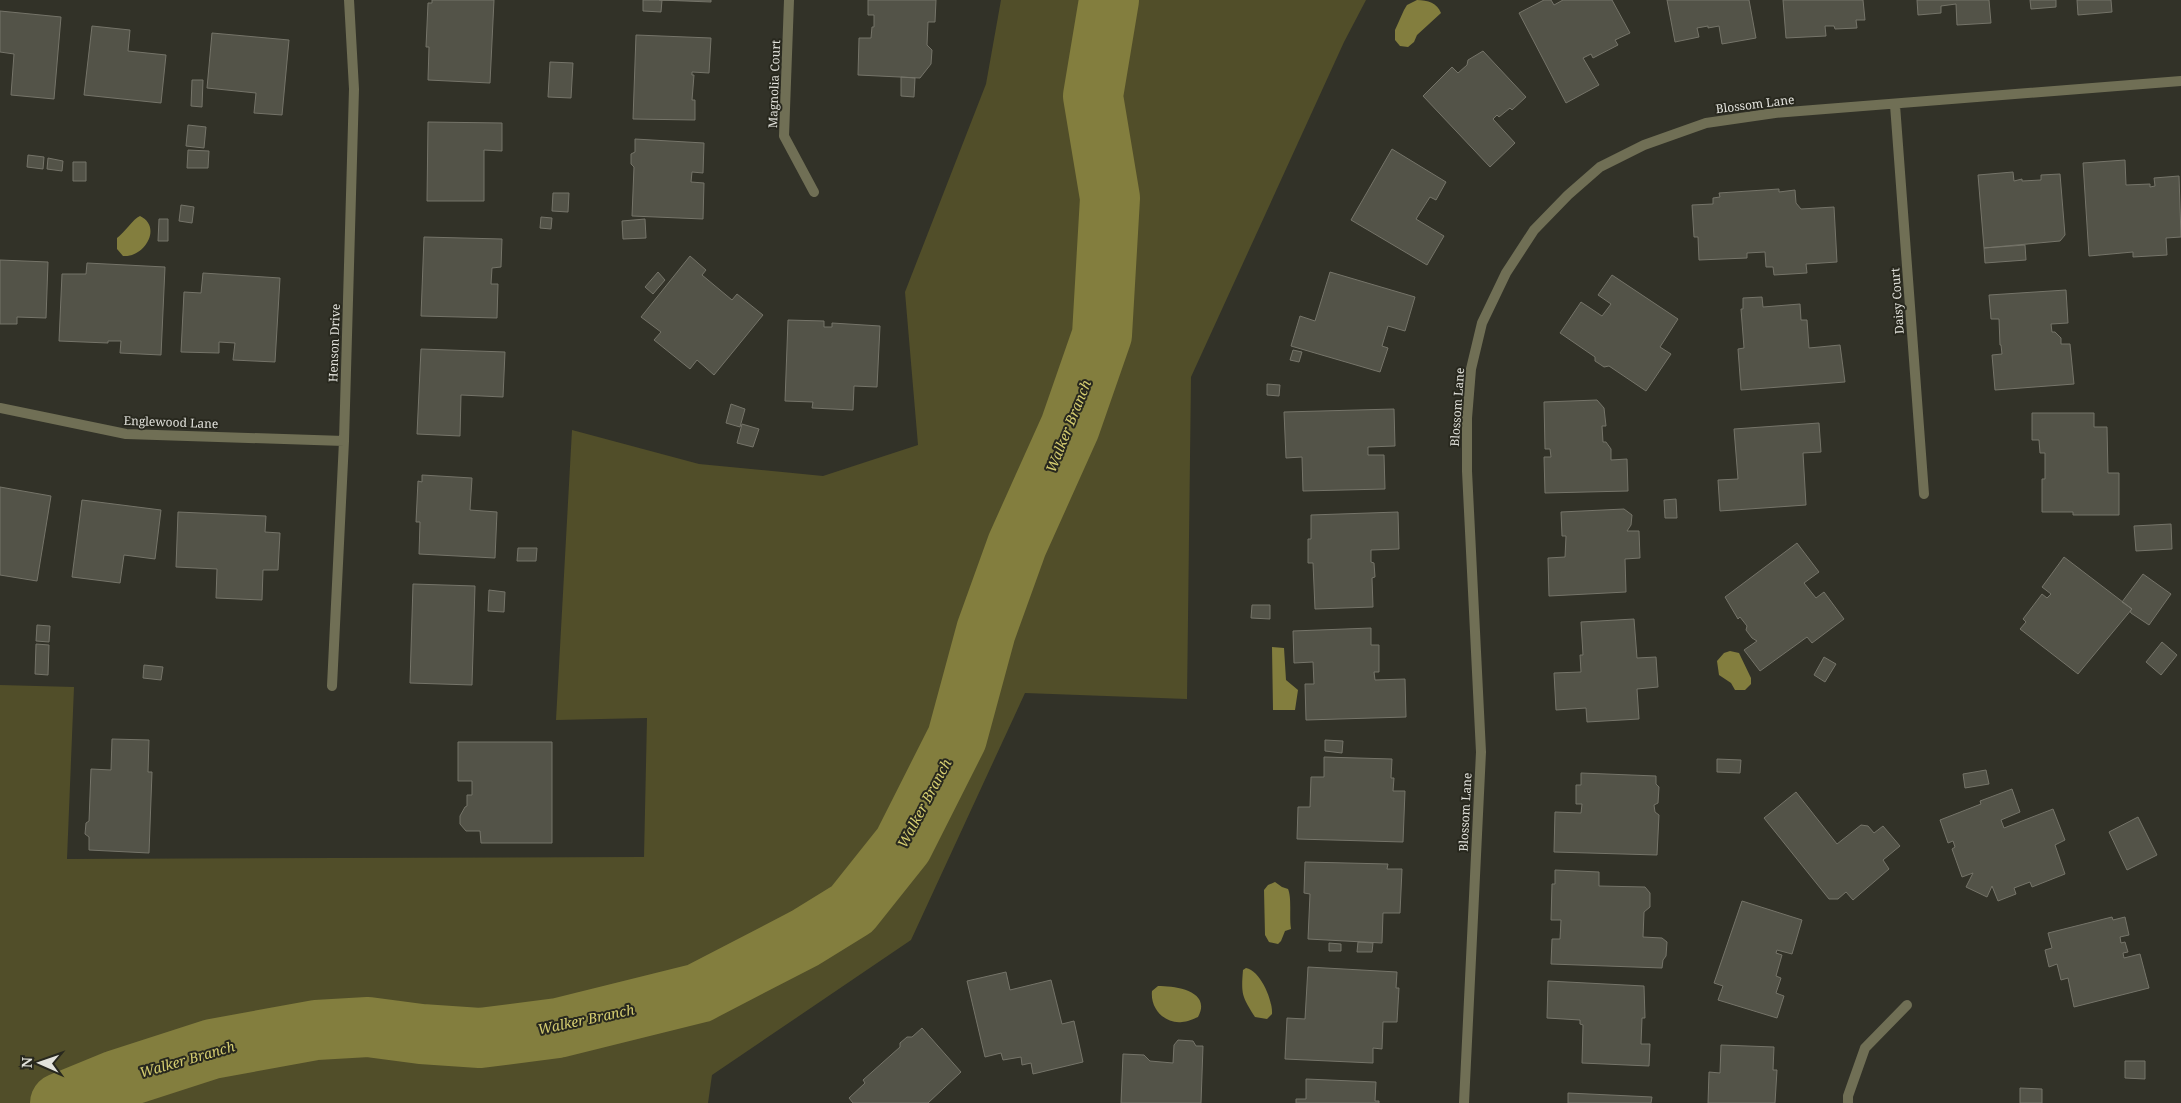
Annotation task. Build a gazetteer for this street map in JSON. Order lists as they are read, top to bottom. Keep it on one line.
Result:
{"streets":{"street":["Magnolia Court","Blossom Lane","Daisy Court","Henson Drive","Englewood Lane"]},"crossings":[["Blossom Lane","Daisy Court"],["Henson Drive","Englewood Lane"]],"water":["Walker Branch"],"north":"left"}
